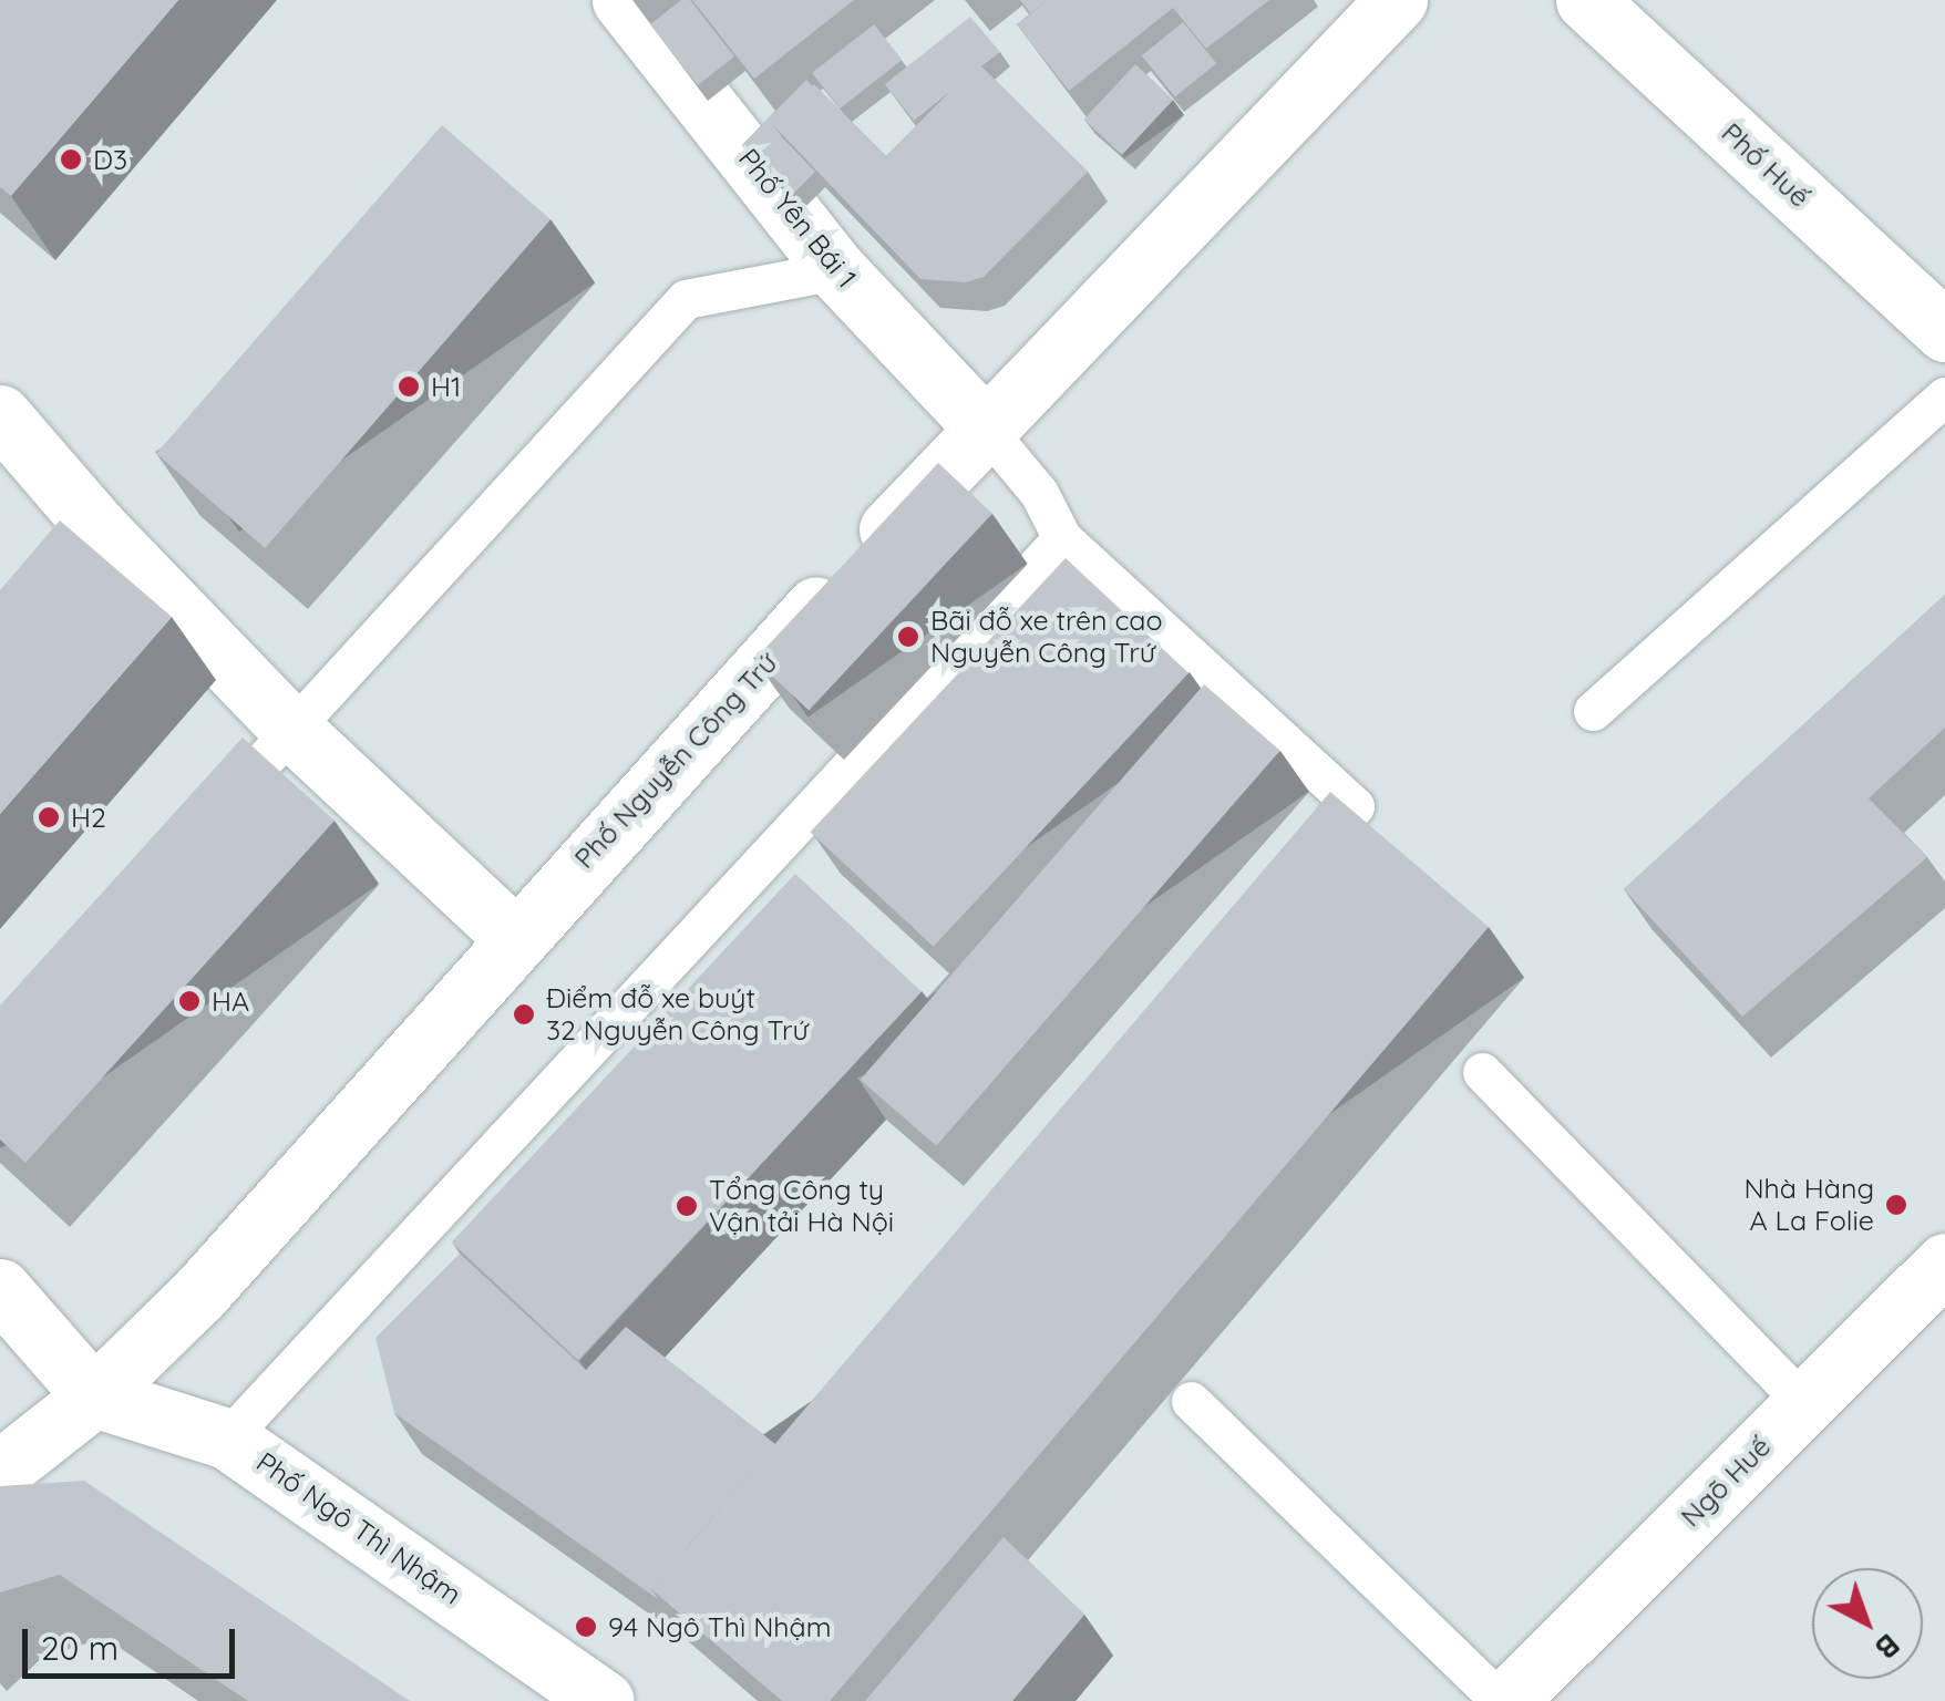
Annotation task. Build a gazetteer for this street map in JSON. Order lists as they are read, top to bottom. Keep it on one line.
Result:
{"streets":{"street":["Phố Huế","Phố Yên Bái 1","Phố Nguyễn Công Trứ","Ngõ Huế","Phố Ngô Thì Nhậm"]},"crossings":[["Phố Yên Bái 1","Phố Nguyễn Công Trứ"],["Phố Nguyễn Công Trứ","Phố Ngô Thì Nhậm"]],"places":["D3","H1","Bãi đỗ xe trên cao Nguyễn Công Trứ","H2","HA","Điểm đỗ xe buýt 32 Nguyễn Công Trứ","Nhà Hàng A La Folie","Tổng Công ty Vận tải Hà Nội","94 Ngô Thì Nhậm"],"scale_bar":"20 m","north":"bottom right"}
